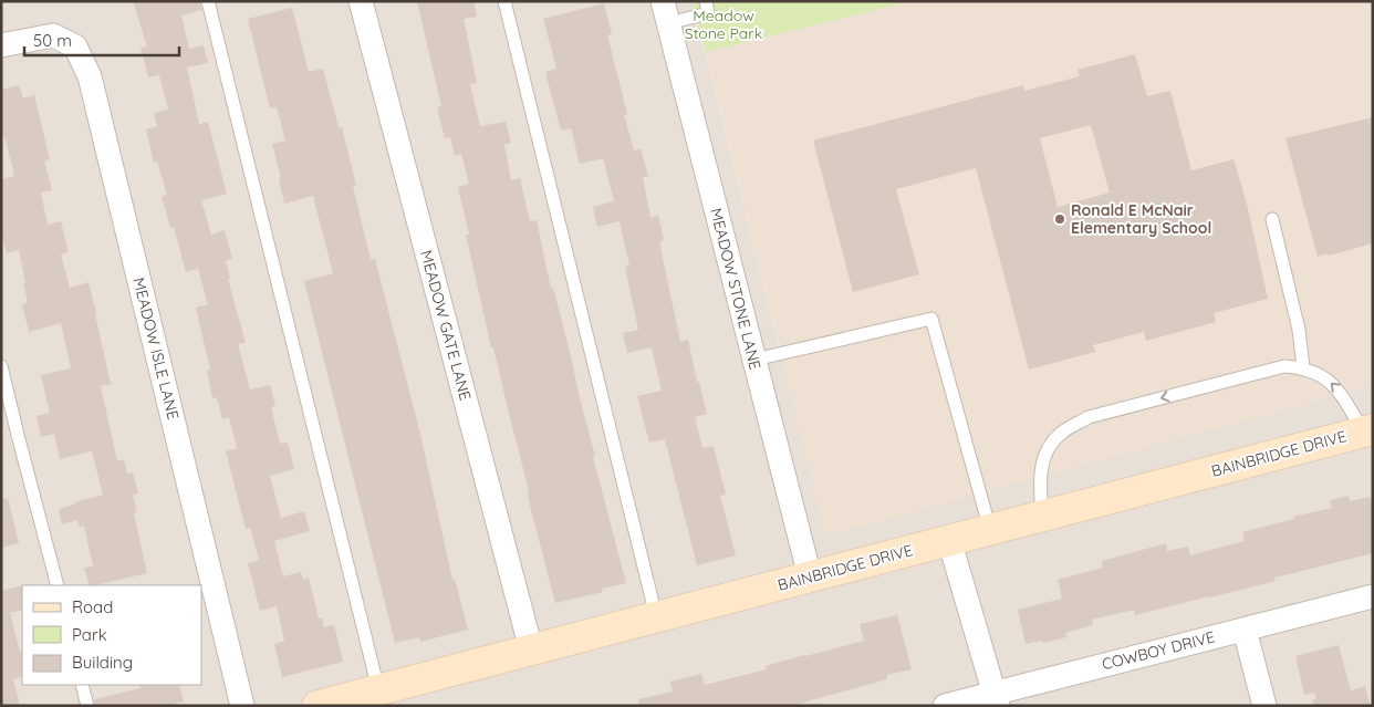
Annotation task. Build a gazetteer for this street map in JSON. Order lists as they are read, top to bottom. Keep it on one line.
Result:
{"streets":{"street":["MEADOW STONE LANE","MEADOW GATE LANE","MEADOW ISLE LANE","BAINBRIDGE DRIVE","COWBOY DRIVE"]},"crossings":[["MEADOW STONE LANE","BAINBRIDGE DRIVE"],["MEADOW GATE LANE","BAINBRIDGE DRIVE"]],"parks":["Meadow Stone Park"],"places":["Ronald E McNair Elementary School"],"legend":["Road","Park","Building"],"scale_bar":"50 m"}
